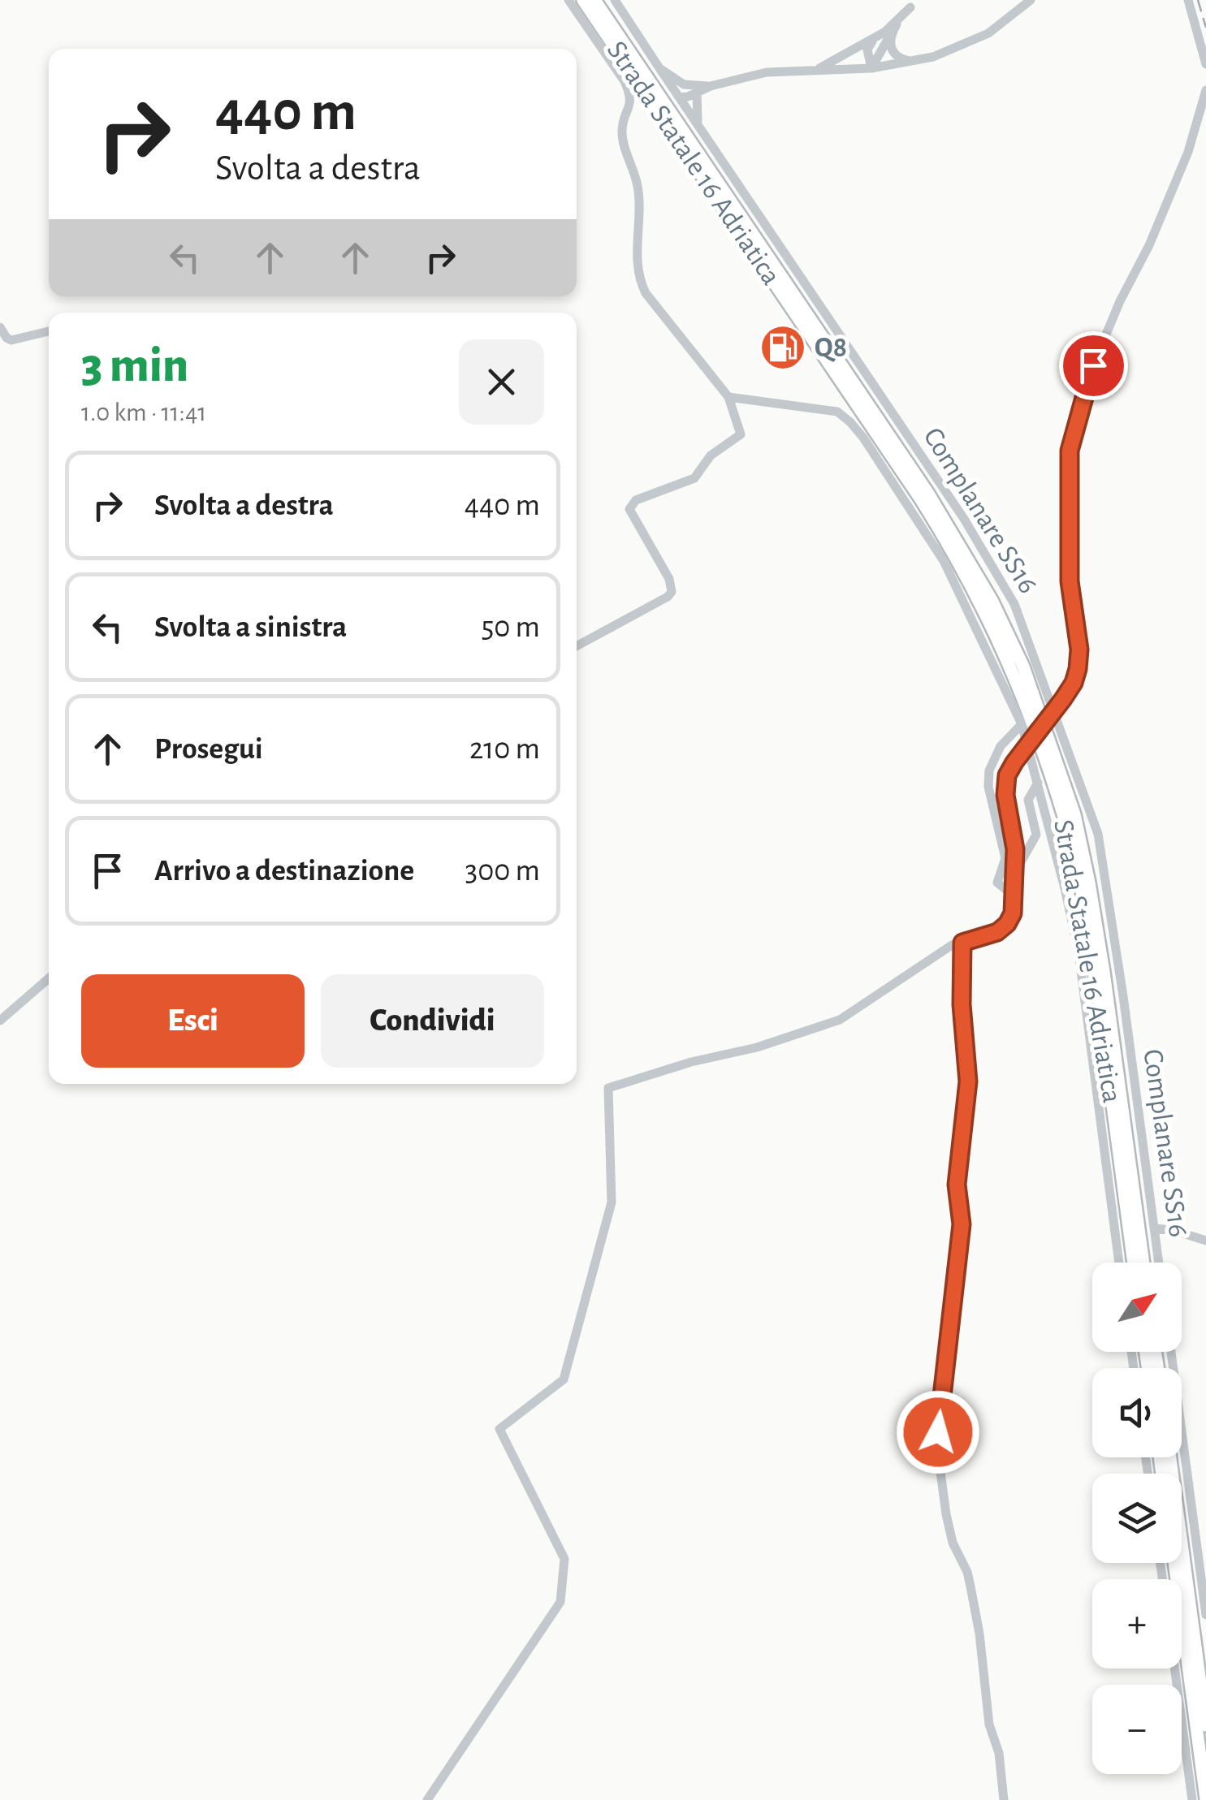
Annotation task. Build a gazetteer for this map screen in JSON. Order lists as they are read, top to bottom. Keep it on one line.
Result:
{"streets":{"highway":["Strada Statale 16 Adriatica"],"street":["Complanare SS16"]},"places":{"fuel station":["Q8"]},"north":"top right","page":{"turn":["440 m","Svolta a destra"],"heading":["3 min","1.0 km · 11:41"],"list":[{"name":"Svolta a destra","value":"440 m"},{"name":"Svolta a sinistra","value":"50 m"},{"name":"Prosegui","value":"210 m"},{"name":"Arrivo a destinazione","value":"300 m"}],"buttons":["Esci","Condividi"],"map_buttons":["+","−"]}}
